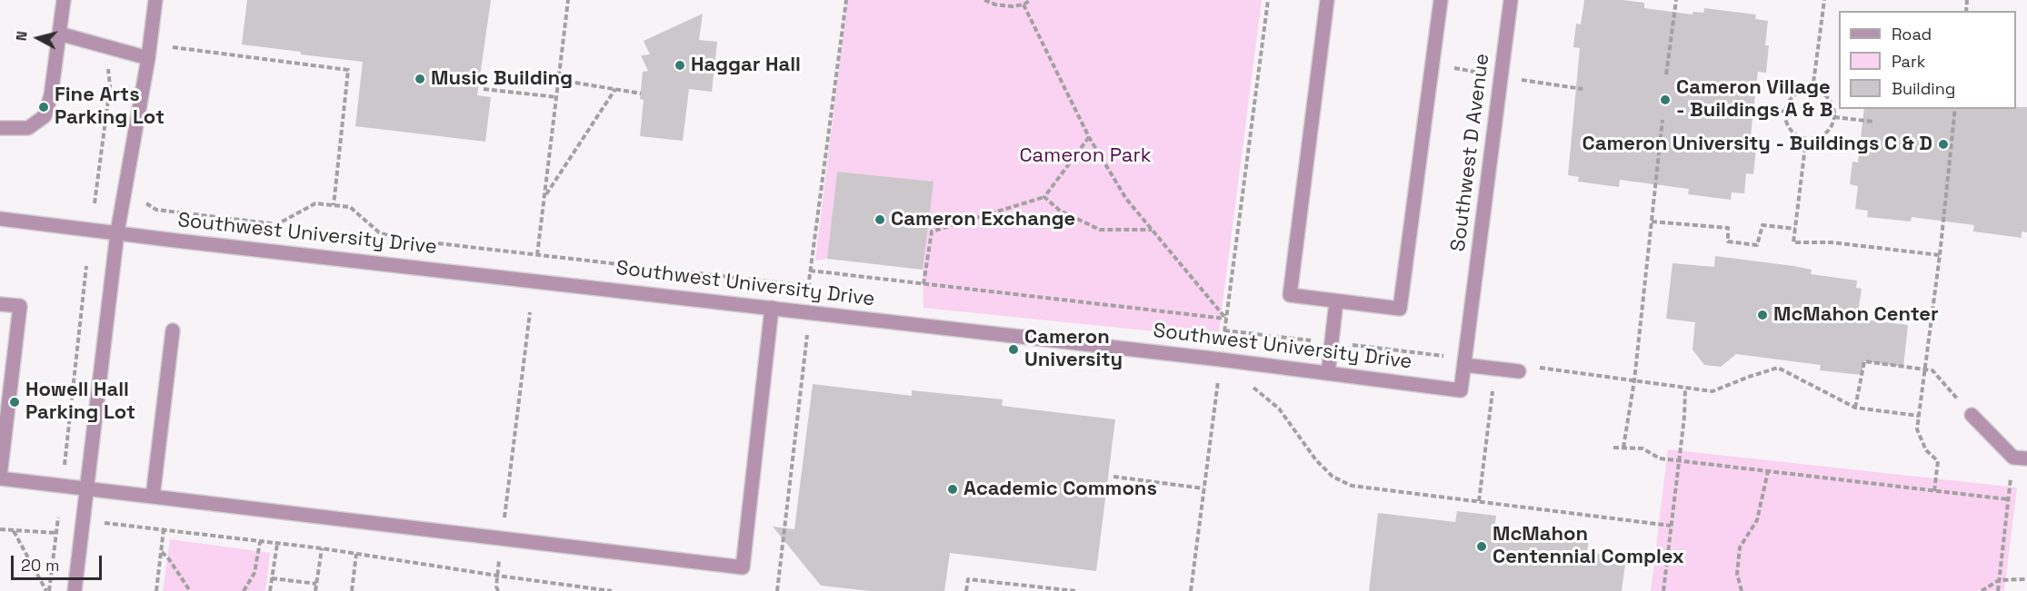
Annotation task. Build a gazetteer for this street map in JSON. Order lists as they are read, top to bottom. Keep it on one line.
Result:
{"streets":{"street":["Southwest D Avenue","Southwest University Drive"]},"crossings":[["Southwest D Avenue","Southwest University Drive"]],"parks":["Cameron Park"],"places":["Haggar Hall","Music Building","Cameron Village - Buildings A & B","Fine Arts Parking Lot","Cameron University - Buildings C & D","Cameron Exchange","McMahon Center","Cameron University","Howell Hall Parking Lot","Academic Commons","McMahon Centennial Complex"],"legend":["Road","Park","Building"],"scale_bar":"20 m","north":"left"}
